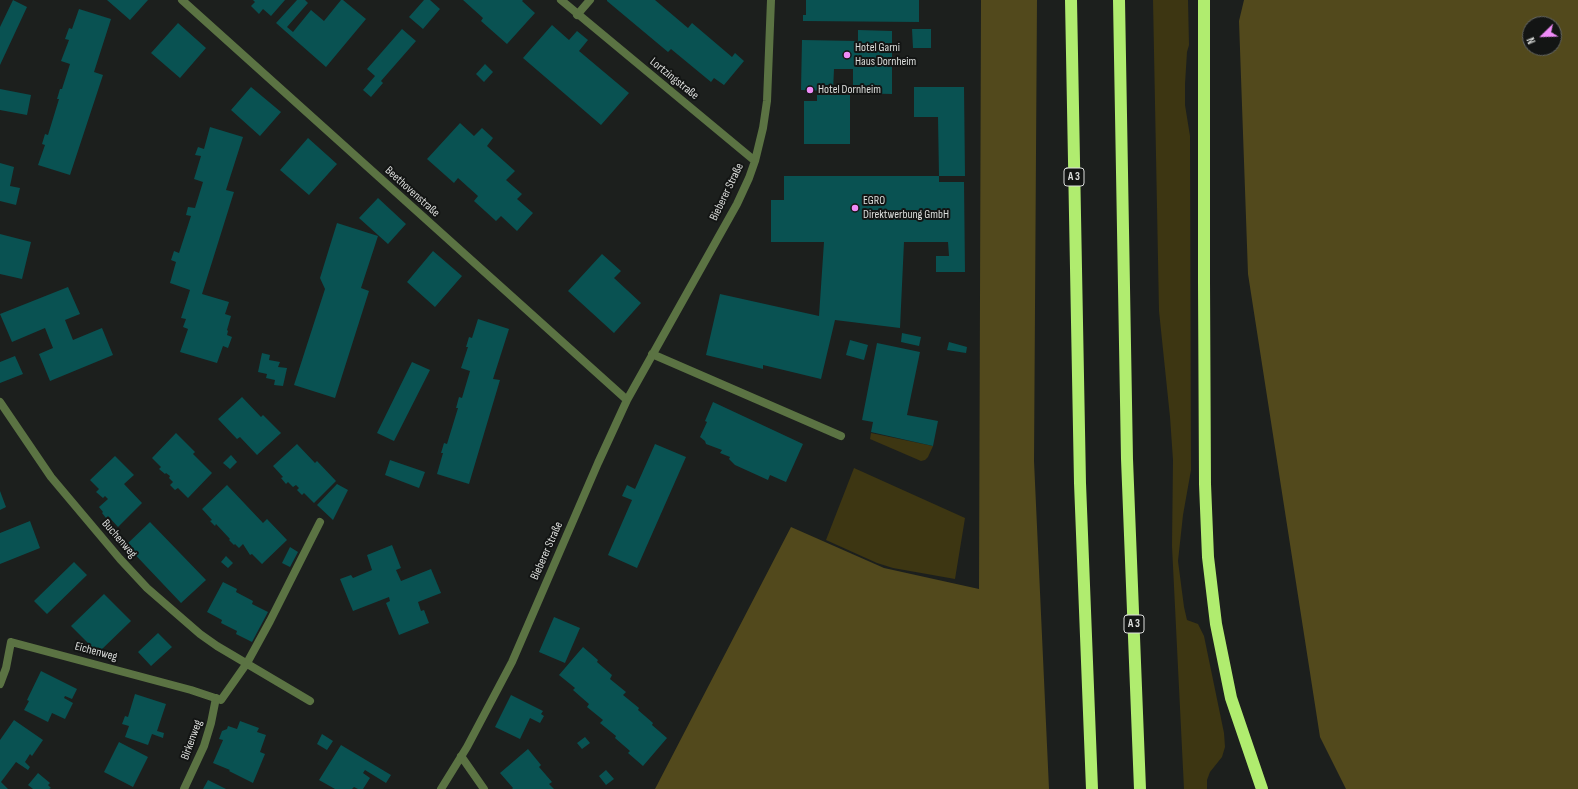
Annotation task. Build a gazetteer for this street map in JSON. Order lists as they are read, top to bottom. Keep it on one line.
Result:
{"streets":{"highway":["A 3"],"street":["Lortzingstraße","Beethovenstraße","Bieberer Straße","Buchenweg","Eichenweg","Birkenweg"]},"crossings":[["Lortzingstraße","Bieberer Straße"],["Beethovenstraße","Bieberer Straße"],["Eichenweg","Birkenweg"]],"places":["Hotel Garni Haus Dornheim","Hotel Dornheim","EGRO Direktwerbung GmbH"],"north":"bottom left"}
